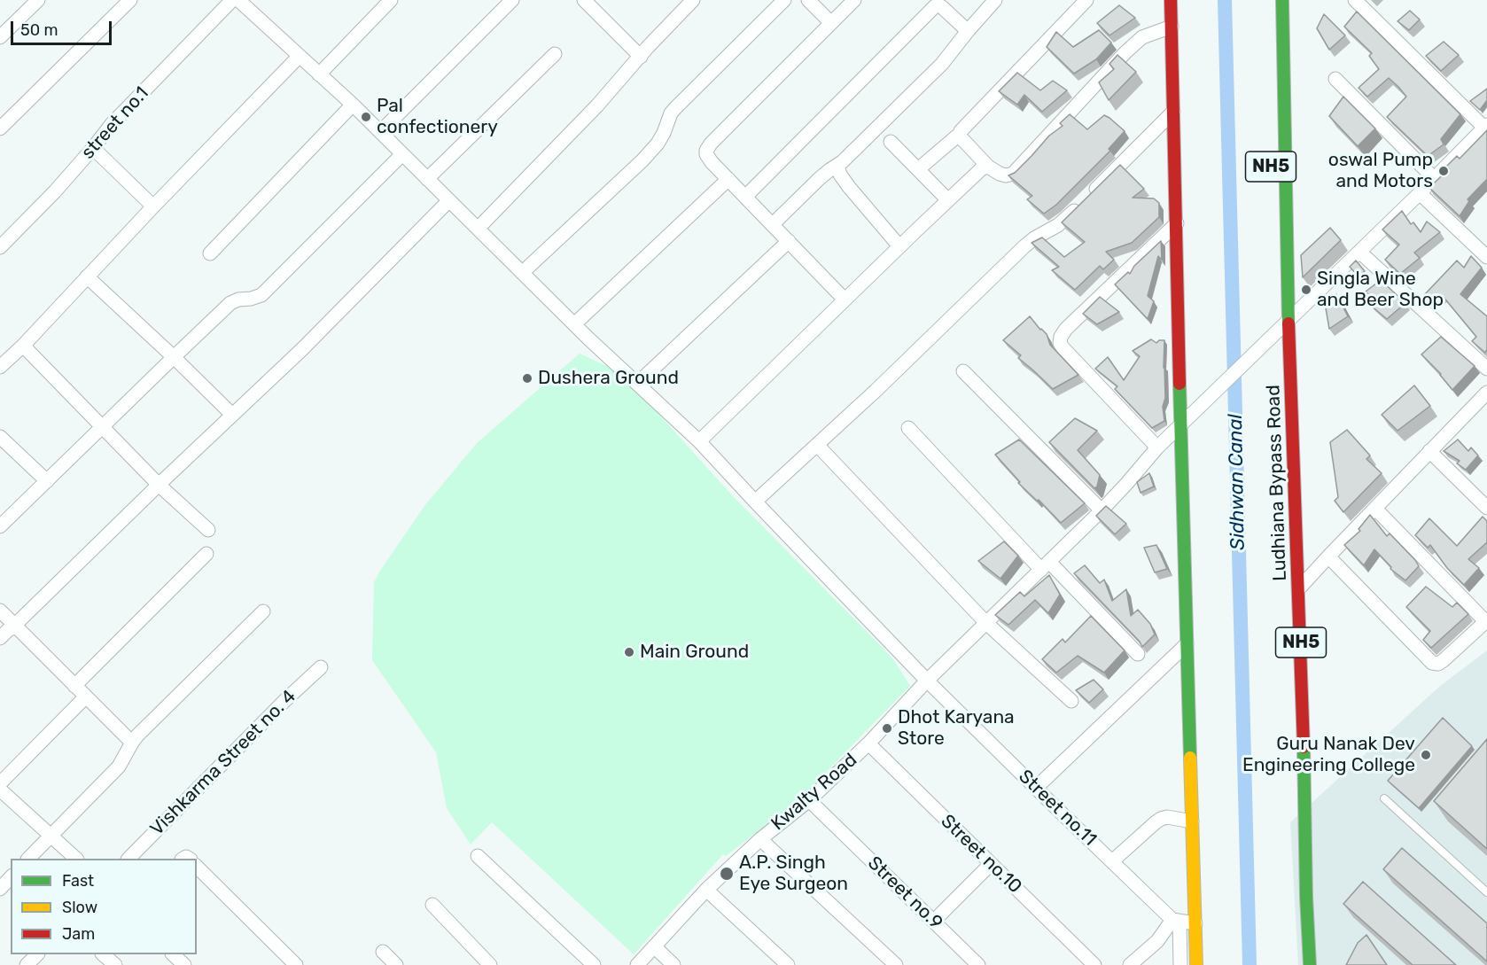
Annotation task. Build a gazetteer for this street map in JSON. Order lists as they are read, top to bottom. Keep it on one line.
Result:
{"streets":{"main road":["NH5","Ludhiana Bypass Road"],"street":["street no.1","Vishkarma Street no. 4","Kwalty Road","Street no.11","Street no.10","Street no.9"]},"crossings":[["Ludhiana Bypass Road","Kwalty Road"],["Kwalty Road","Street no.11"],["Kwalty Road","Street no.10"],["Kwalty Road","Street no.9"]],"water":["Sidhwan Canal"],"places":["Pal confectionery","oswal Pump and Motors","Singla Wine and Beer Shop","Dushera Ground","Main Ground","Dhot Karyana Store","Guru Nanak Dev Engineering College","A.P. Singh Eye Surgeon"],"legend":["Fast","Slow","Jam"],"scale_bar":"50 m"}
